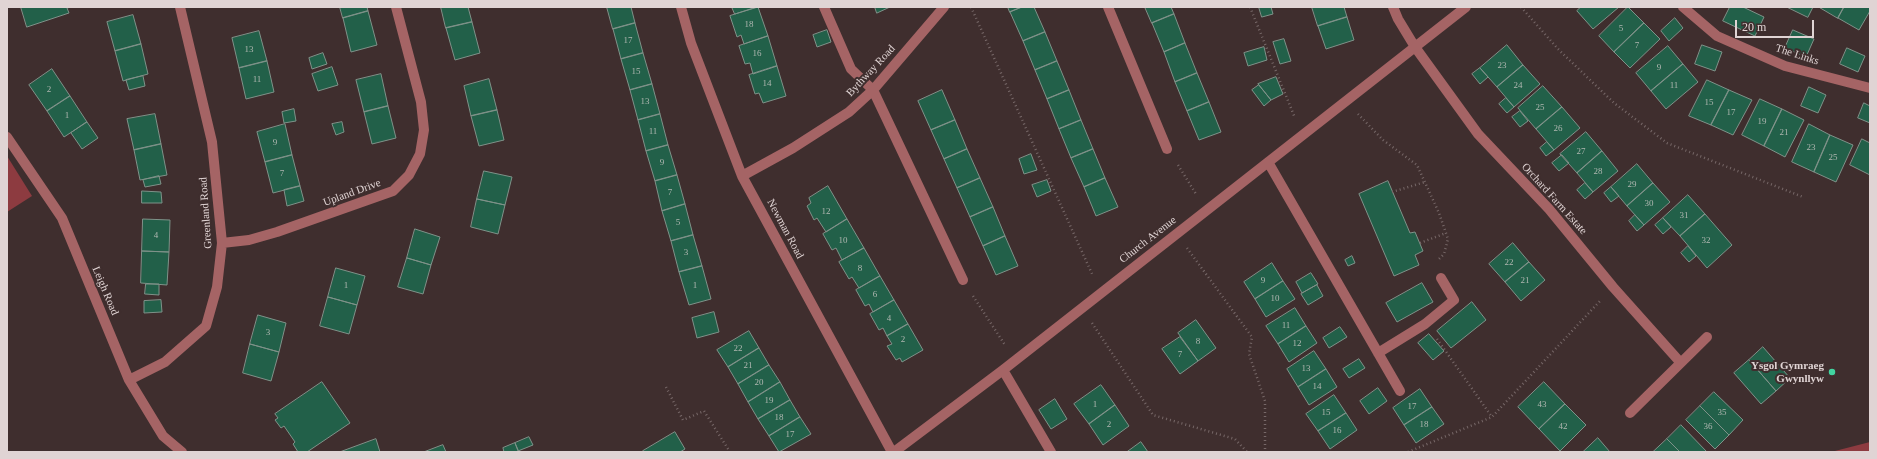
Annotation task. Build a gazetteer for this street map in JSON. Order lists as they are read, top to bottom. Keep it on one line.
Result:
{"streets":{"street":["The Links","Bythway Road","Upland Drive","Orchard Farm Estate","Greenland Road","Newman Road","Church Avenue","Leigh Road"]},"crossings":[["Bythway Road","Newman Road"],["Upland Drive","Greenland Road"],["Orchard Farm Estate","Church Avenue"],["Greenland Road","Leigh Road"],["Newman Road","Church Avenue"]],"places":["Ysgol Gymraeg Gwynllyw"],"house_numbers":["18","5","17","7","13","16","23","9","15","11","14","24","11","2","13","15","25","17","1","19","26","11","21","9","23","27","25","9","28","7","29","7","30","12","31","5","4","10","32","3","22","8","9","21","1","1","6","10","4","11","3","2","8","12","22","7","21","13","20","14","19","1","43","17","15","35","18","2","18","42","36","16","17"],"scale_bar":"20 m"}
